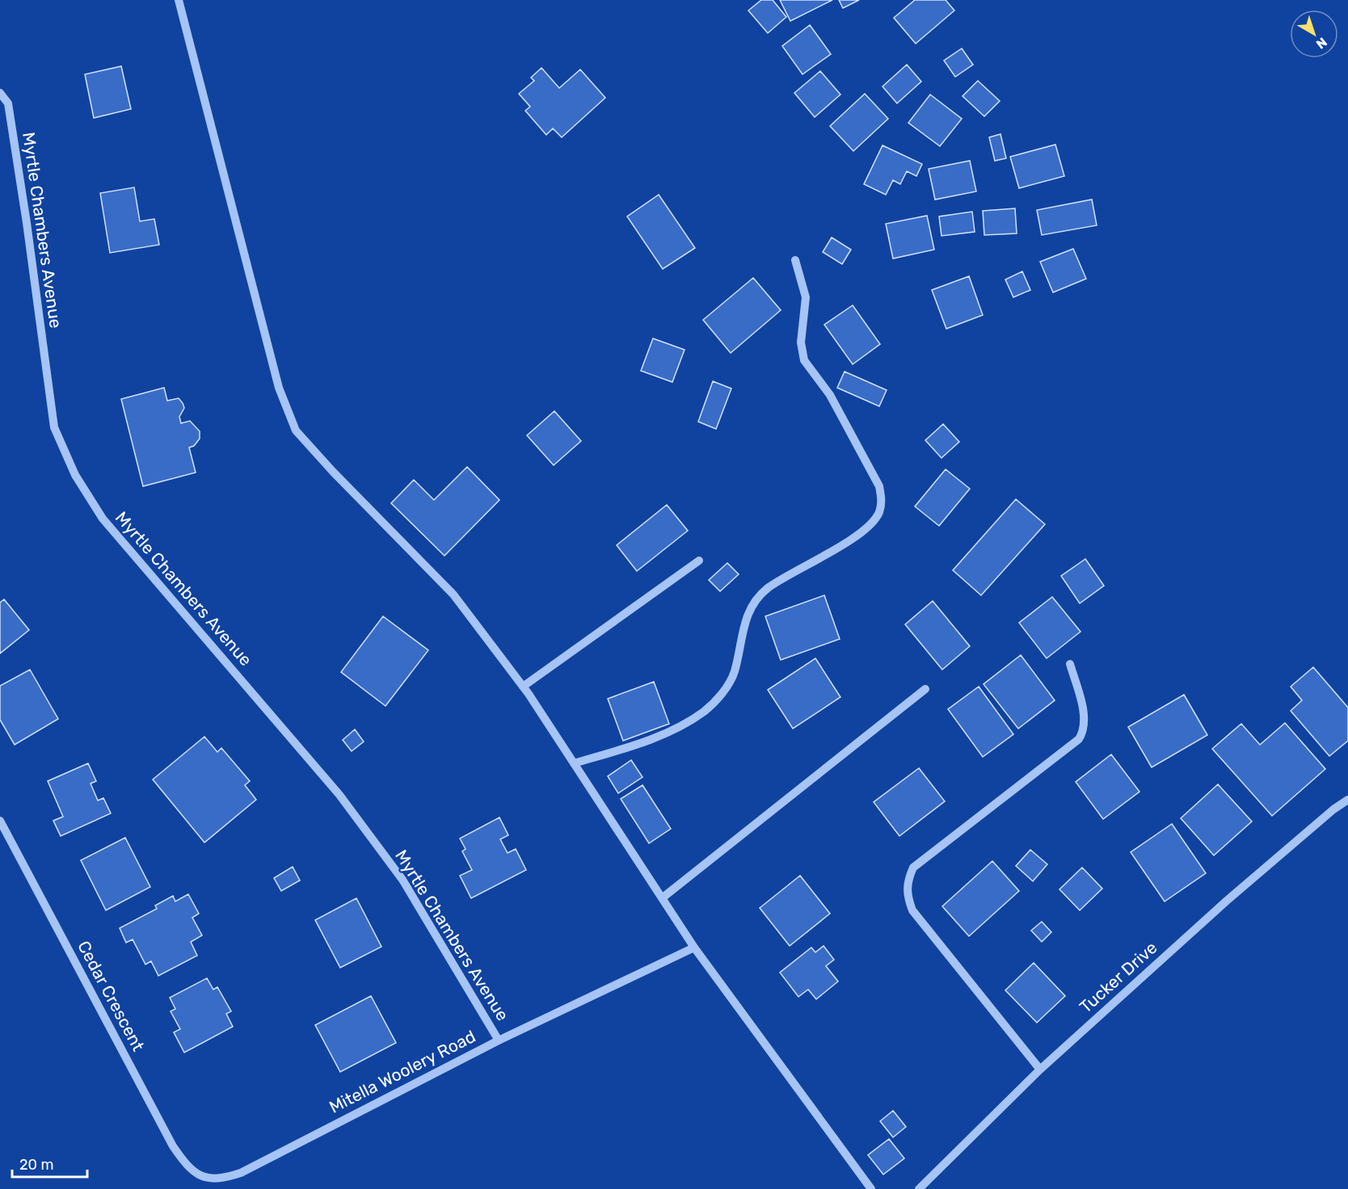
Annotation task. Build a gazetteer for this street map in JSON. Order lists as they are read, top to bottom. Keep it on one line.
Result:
{"streets":{"street":["Myrtle Chambers Avenue","Tucker Drive","Cedar Crescent","Mitella Woolery Road"]},"crossings":[["Myrtle Chambers Avenue","Mitella Woolery Road"],["Cedar Crescent","Mitella Woolery Road"]],"scale_bar":"20 m","north":"bottom right"}
